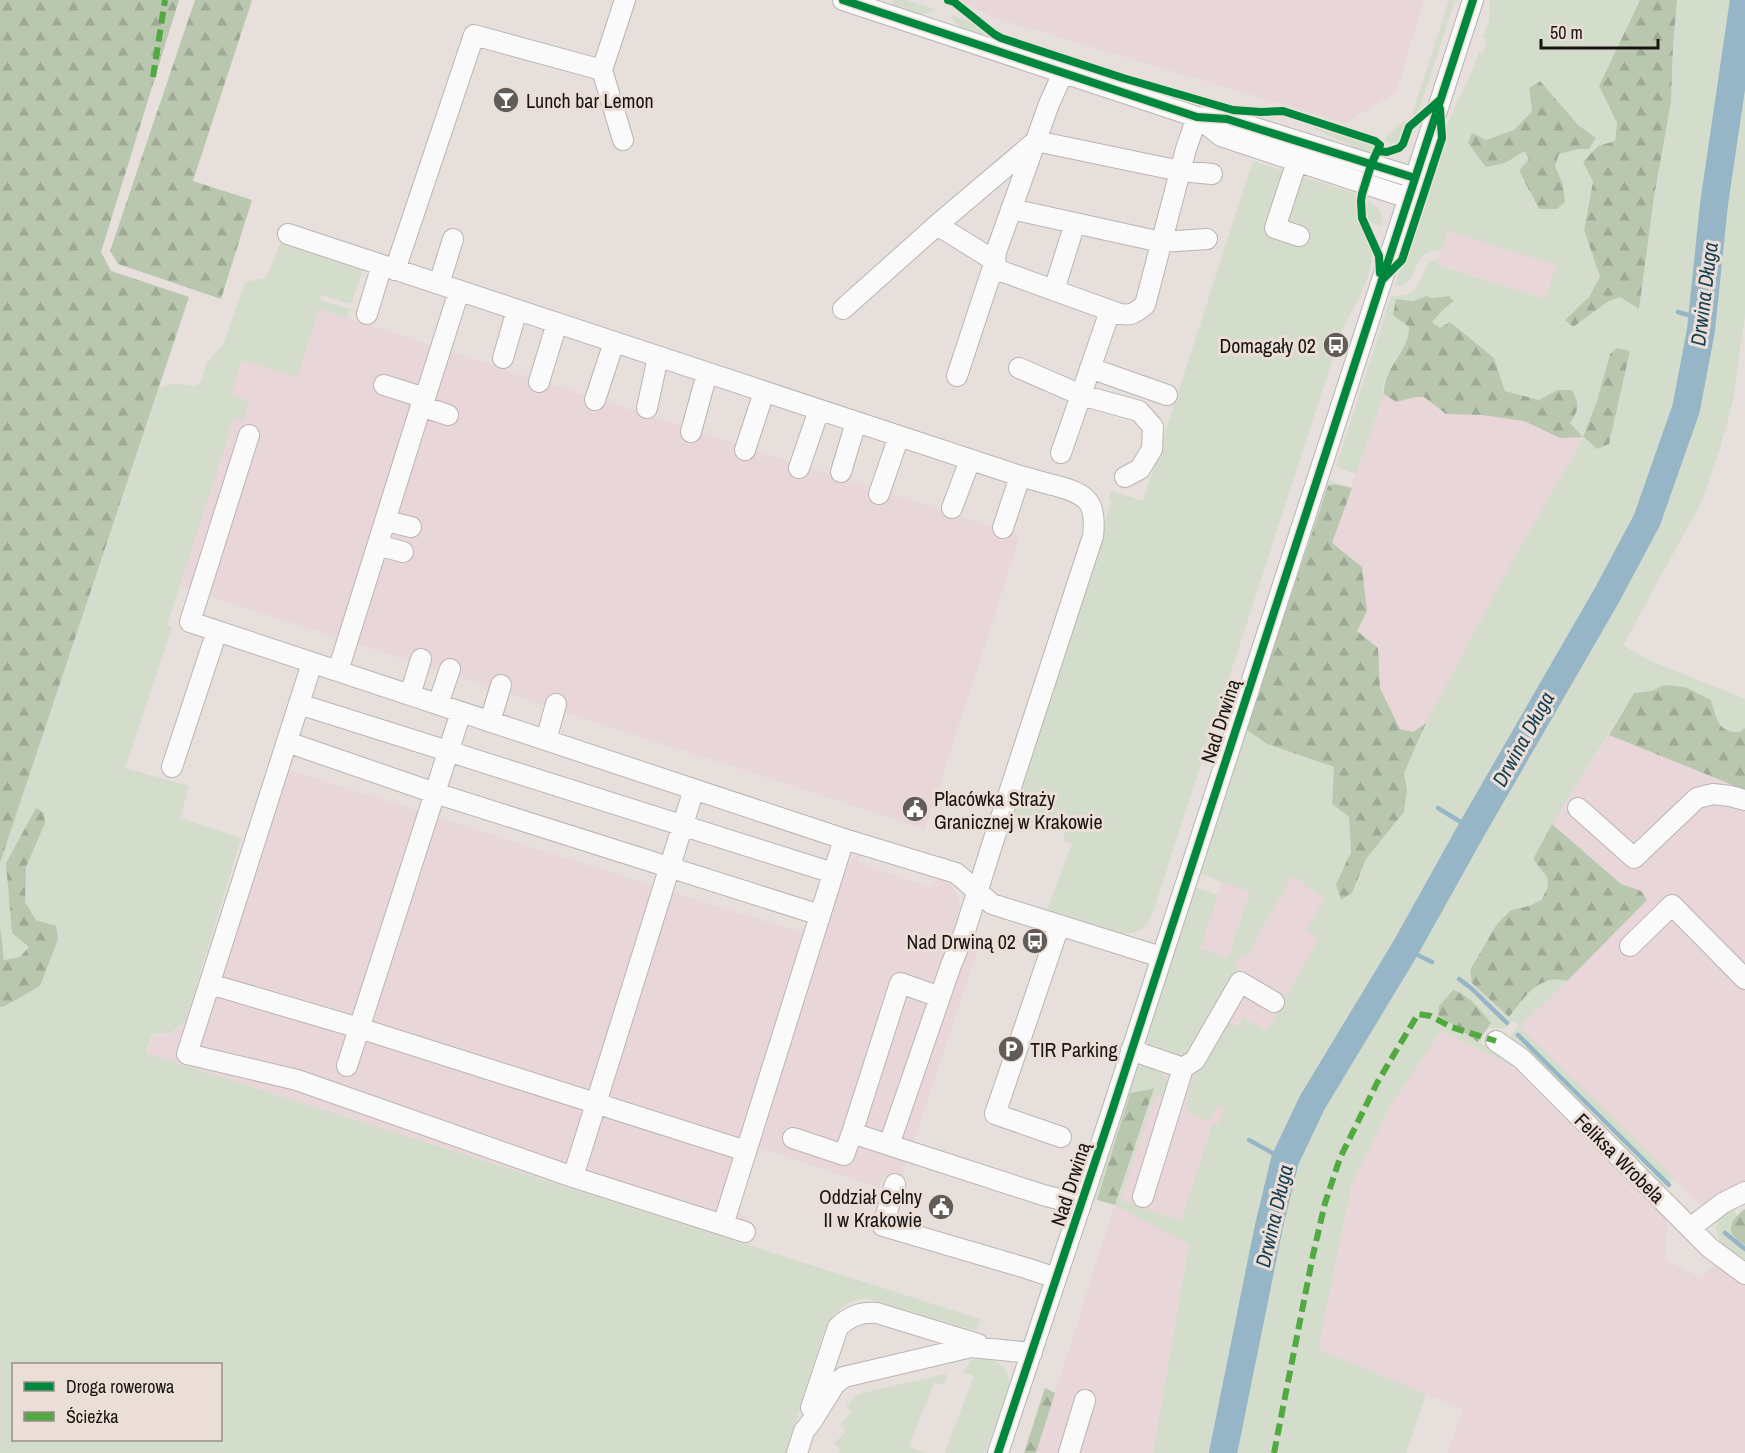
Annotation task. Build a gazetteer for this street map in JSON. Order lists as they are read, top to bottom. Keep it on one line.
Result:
{"streets":{"street":["Nad Drwiną","Feliksa Wrobela"]},"water":["Drwina Długa"],"places":{"bar":["Lunch bar Lemon"],"bus stop":["Domagały 02","Nad Drwiną 02"],"public building":["Placówka Straży Granicznej w Krakowie","Oddział Celny II w Krakowie"],"parking":["TIR Parking"]},"legend":["Droga rowerowa","Ścieżka"],"scale_bar":"50 m"}
